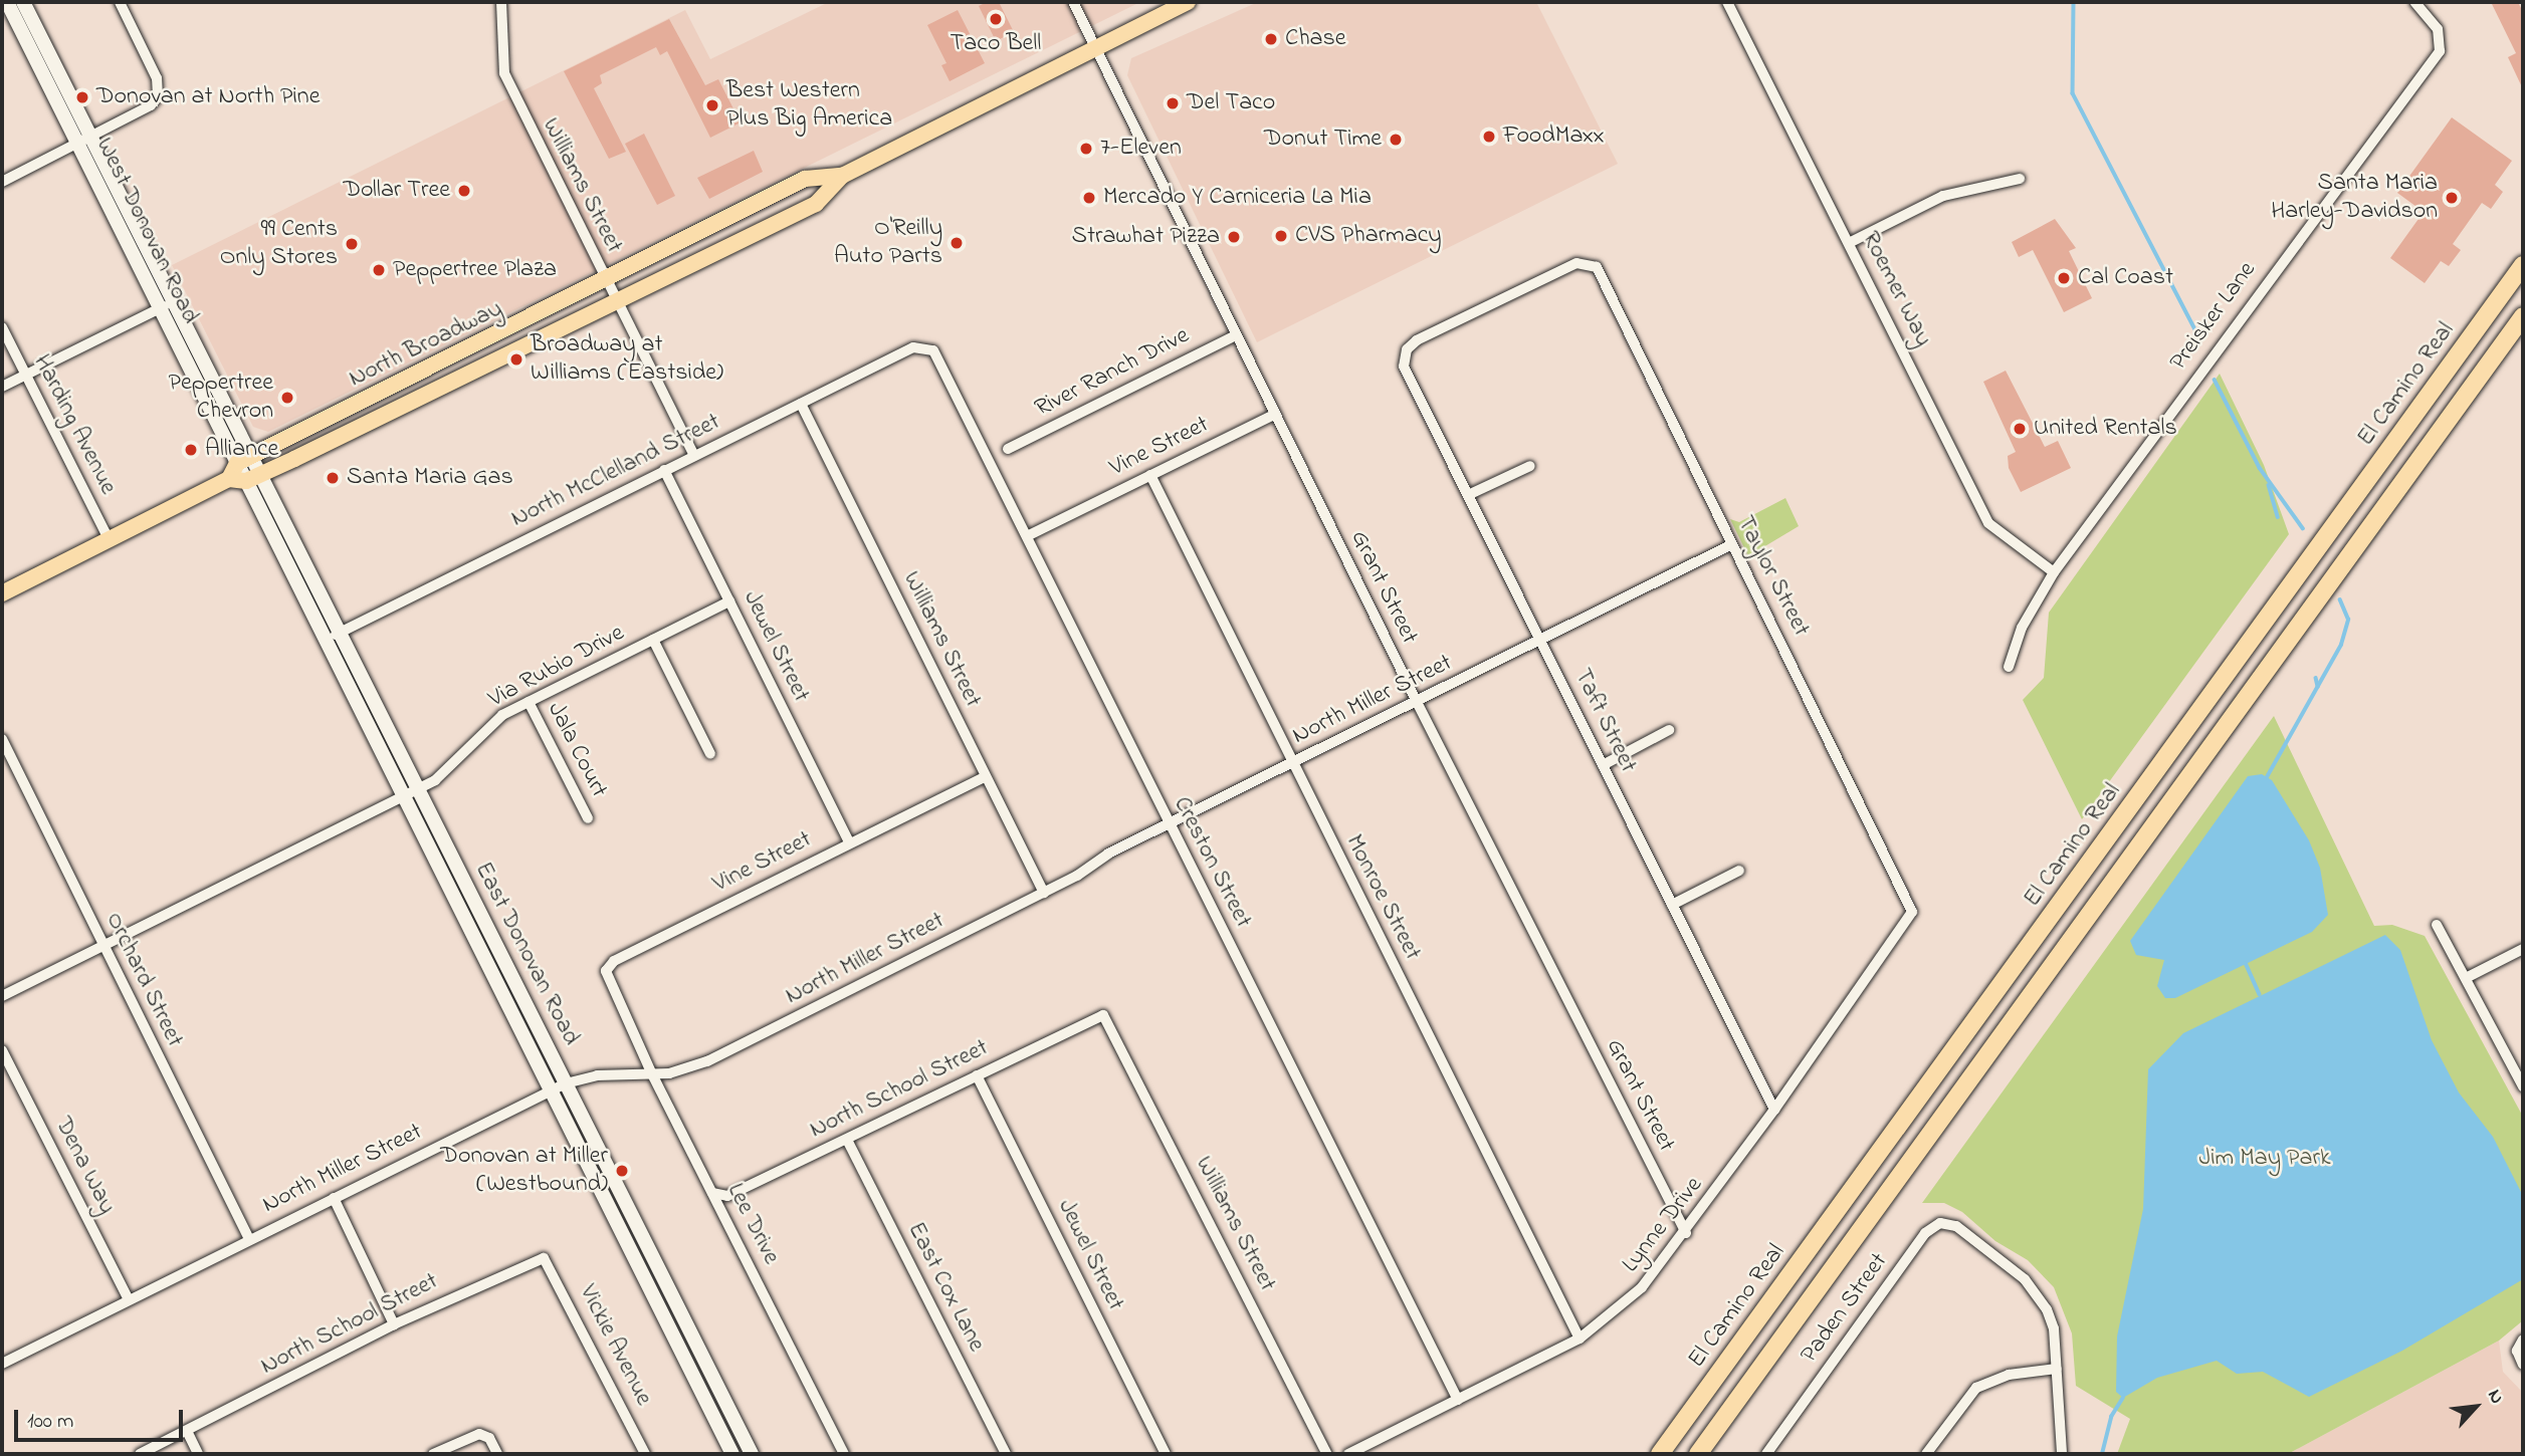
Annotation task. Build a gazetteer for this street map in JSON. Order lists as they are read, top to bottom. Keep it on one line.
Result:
{"streets":{"highway":["El Camino Real"],"main road":["West Donovan Road","North Broadway","East Donovan Road"],"street":["Williams Street","Roemer Way","Preisker Lane","River Ranch Drive","Harding Avenue","Vine Street","North McClelland Street","Taylor Street","Grant Street","Jewel Street","Via Rubio Drive","North Miller Street","Taft Street","Jala Court","Creston Street","Monroe Street","Orchard Street","North School Street","Dena Way","Lee Drive","Lynne Drive","East Cox Lane","Paden Street","Vickie Avenue"]},"crossings":[["Williams Street","North Broadway"],["Williams Street","Vine Street"],["Williams Street","North McClelland Street"],["Williams Street","North Miller Street"],["Williams Street","North School Street"],["West Donovan Road","North Broadway"],["West Donovan Road","East Donovan Road"],["Roemer Way","Preisker Lane"],["North Broadway","Grant Street"],["North Broadway","East Donovan Road"],["River Ranch Drive","Grant Street"],["Vine Street","Grant Street"],["Vine Street","Jewel Street"],["Vine Street","Creston Street"],["Vine Street","Monroe Street"],["Vine Street","Lee Drive"],["North McClelland Street","Jewel Street"],["North McClelland Street","Creston Street"],["North McClelland Street","East Donovan Road"],["Taylor Street","North Miller Street"],["Taylor Street","Taft Street"],["Taylor Street","Lynne Drive"],["Grant Street","North Miller Street"],["Grant Street","Lynne Drive"],["Jewel Street","Via Rubio Drive"],["Jewel Street","North School Street"],["Via Rubio Drive","Jala Court"],["Via Rubio Drive","East Donovan Road"],["North Miller Street","Taft Street"],["North Miller Street","Creston Street"],["North Miller Street","Monroe Street"],["North Miller Street","East Donovan Road"],["North Miller Street","Orchard Street"],["North Miller Street","Dena Way"],["North Miller Street","Lee Drive"],["Taft Street","Lynne Drive"],["Creston Street","Lynne Drive"],["Monroe Street","Lynne Drive"],["North School Street","Lee Drive"],["North School Street","East Cox Lane"],["North School Street","Vickie Avenue"]],"parks":["Jim May Park"],"places":["Taco Bell","Chase","Donovan at North Pine","Del Taco","Best Western Plus Big America","FoodMaxx","Donut Time","7-Eleven","Dollar Tree","Mercado Y Carniceria La Mia","Santa Maria Harley-Davidson","CVS Pharmacy","Strawhat Pizza","O'Reilly Auto Parts","99 Cents Only Stores","Peppertree Plaza","Cal Coast","Broadway at Williams (Eastside)","Peppertree Chevron","United Rentals","Alliance","Santa Maria Gas","Donovan at Miller (Westbound)"],"scale_bar":"100 m","north":"top right"}
